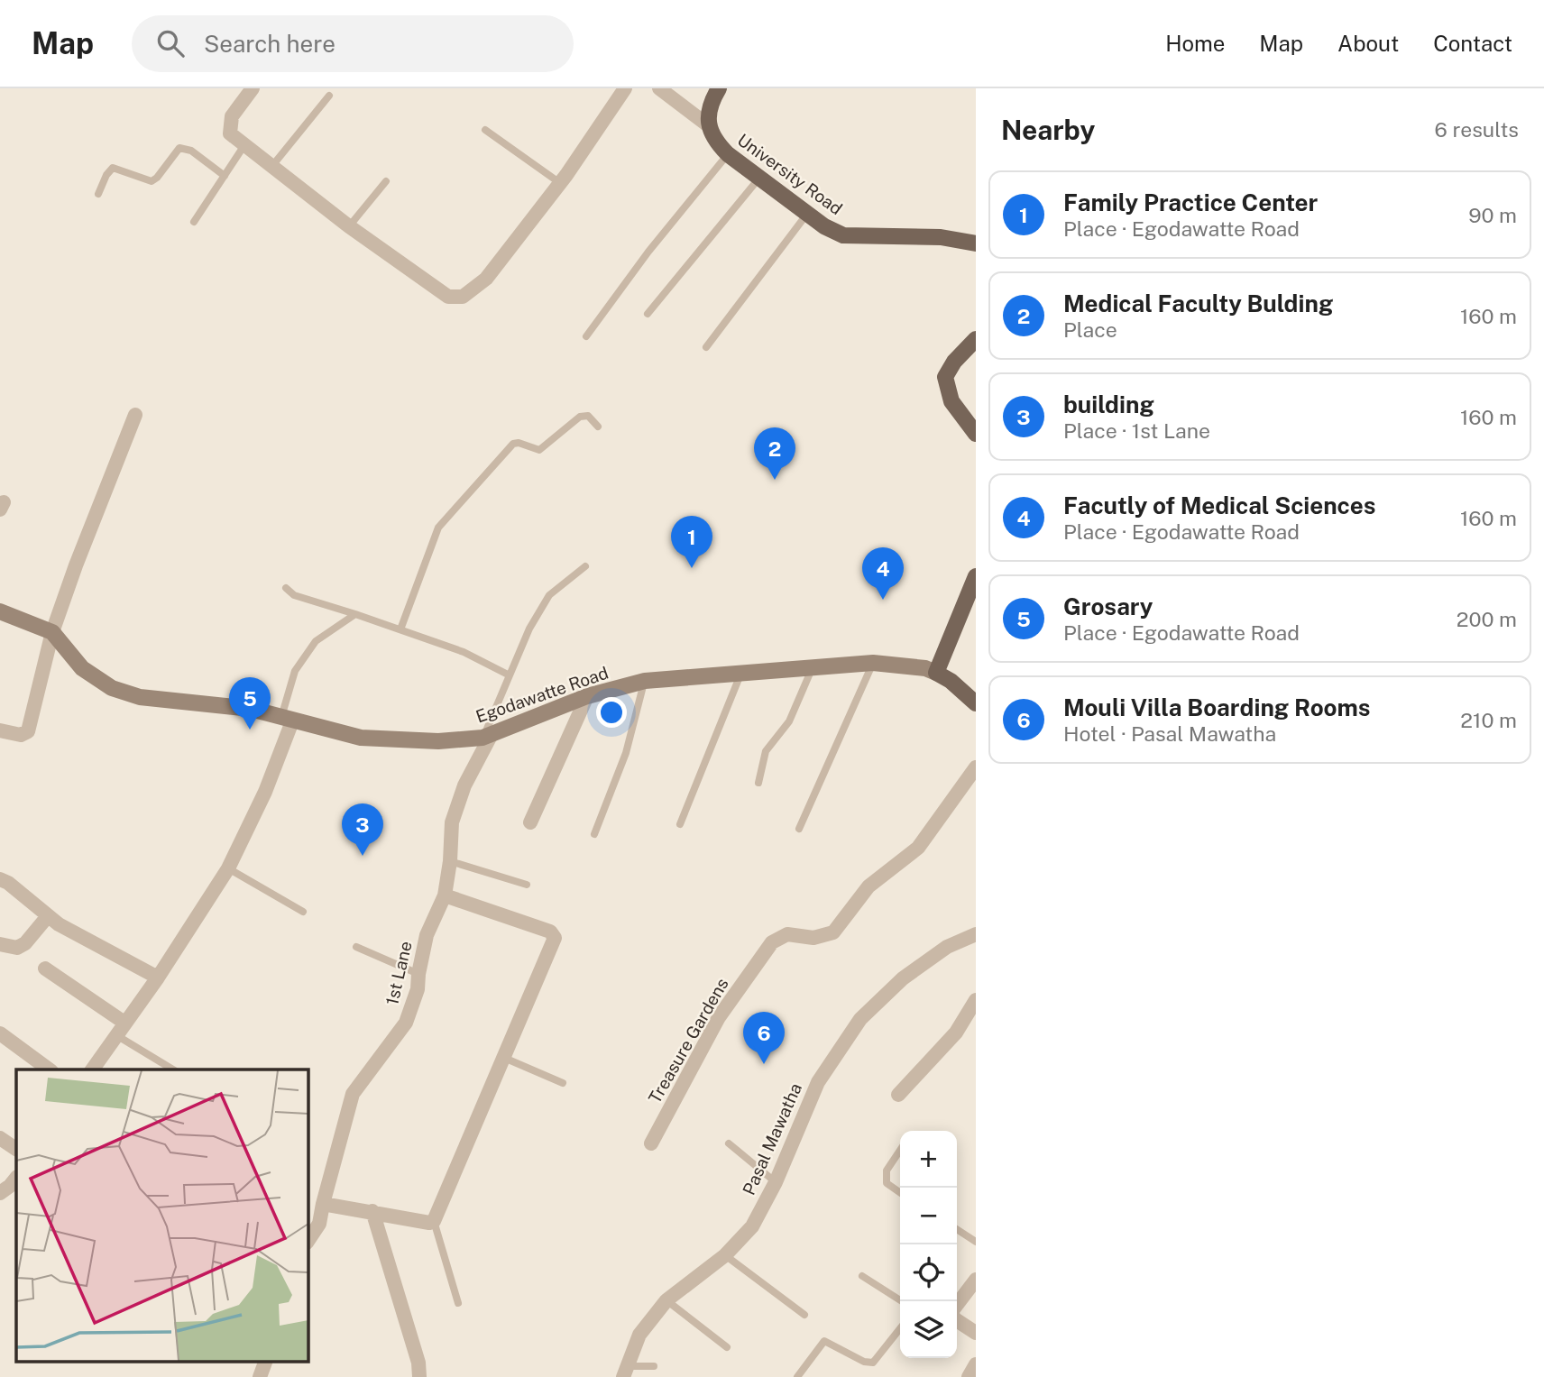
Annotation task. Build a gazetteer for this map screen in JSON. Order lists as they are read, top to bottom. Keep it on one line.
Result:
{"streets":{"main road":["University Road"],"street":["Egodawatte Road","1st Lane","Treasure Gardens","Pasal Mawatha"]},"crossings":[["Egodawatte Road","1st Lane"]],"page":{"header":"Map","search":"Search here","nav":["Home","Map","About","Contact"],"heading":["Nearby","6 results"],"list":[{"mark":"1","name":"Family Practice Center","note":"Place · Egodawatte Road","value":"90 m"},{"mark":"2","name":"Medical Faculty Bulding","note":"Place","value":"160 m"},{"mark":"3","name":"building","note":"Place · 1st Lane","value":"160 m"},{"mark":"4","name":"Facutly of Medical Sciences","note":"Place · Egodawatte Road","value":"160 m"},{"mark":"5","name":"Grosary","note":"Place · Egodawatte Road","value":"200 m"},{"mark":"6","name":"Mouli Villa Boarding Rooms","note":"Hotel · Pasal Mawatha","value":"210 m"}],"pins":["2","1","4","5","3","6"],"map_buttons":["+","−"]}}
